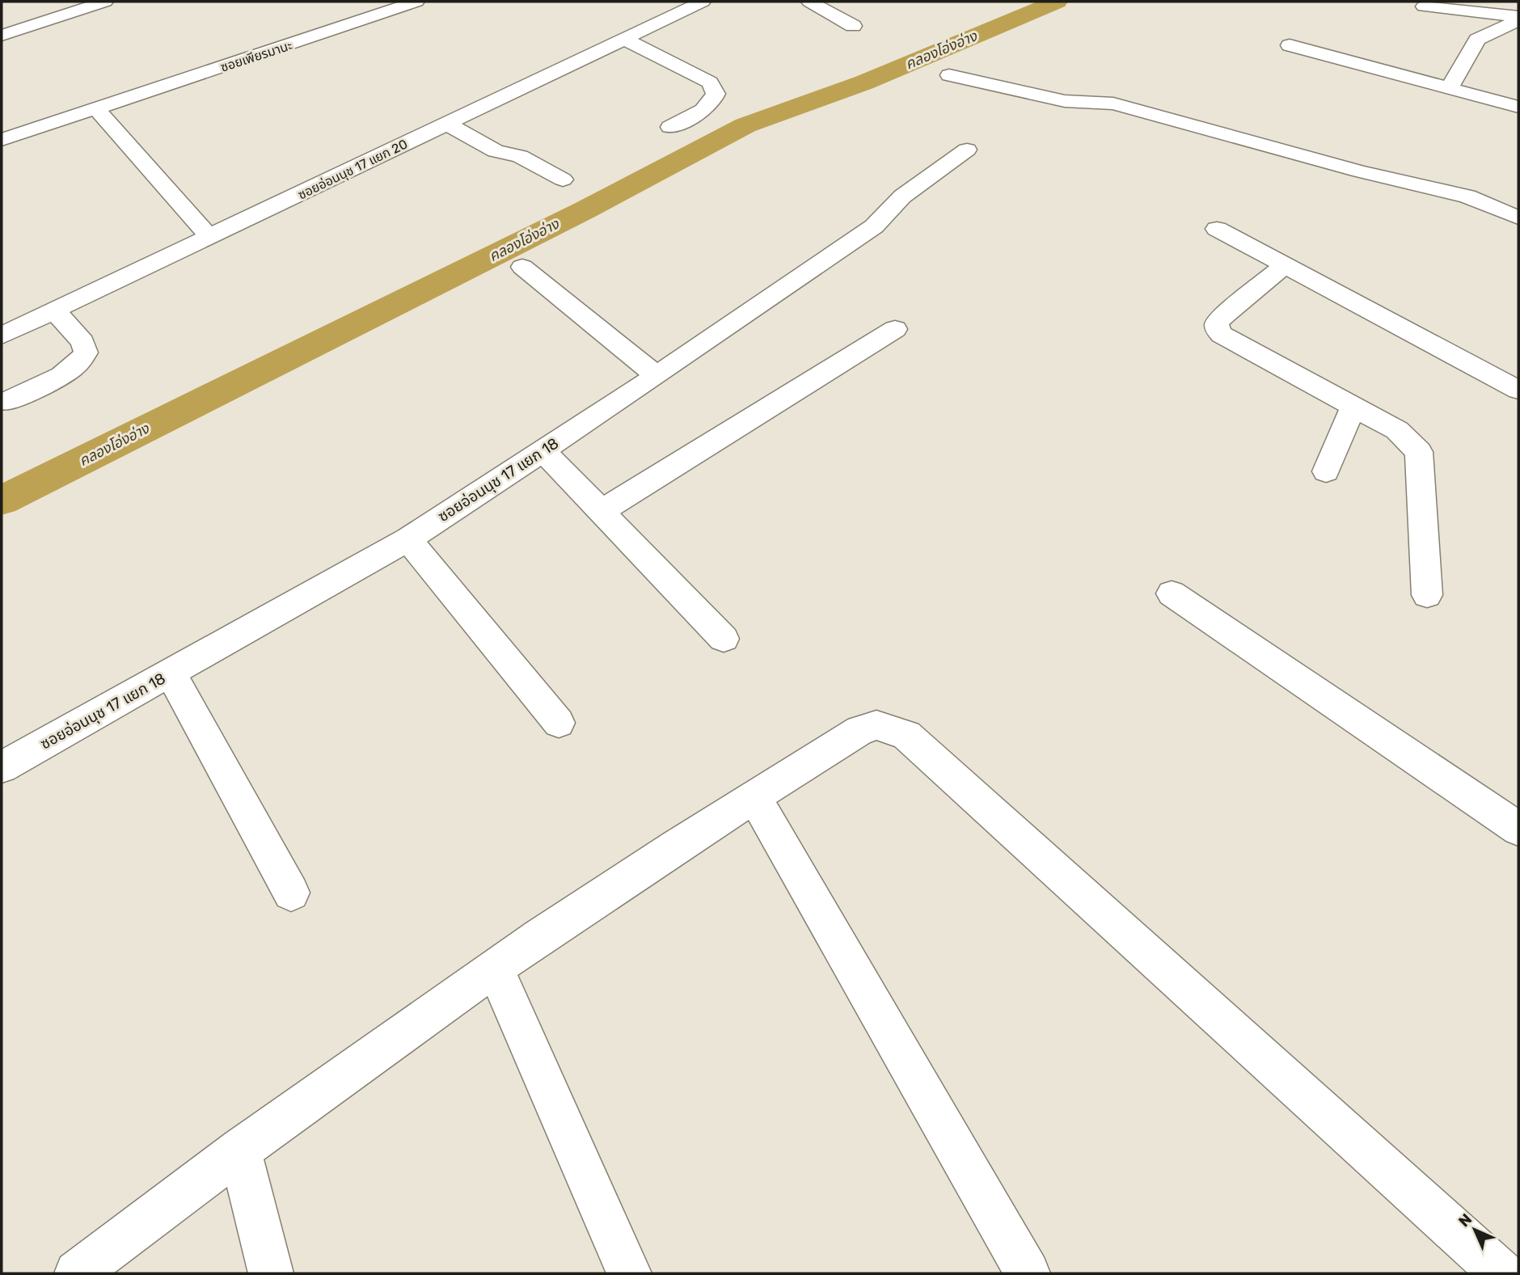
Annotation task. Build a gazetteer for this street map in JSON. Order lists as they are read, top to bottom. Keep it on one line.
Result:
{"streets":{"street":["ซอยเพียรมานะ","ซอยอ่อนนุช 17 แยก 20","ซอยอ่อนนุช 17 แยก 18"]},"water":["คลองโอ่งอ่าง"],"north":"top left"}
